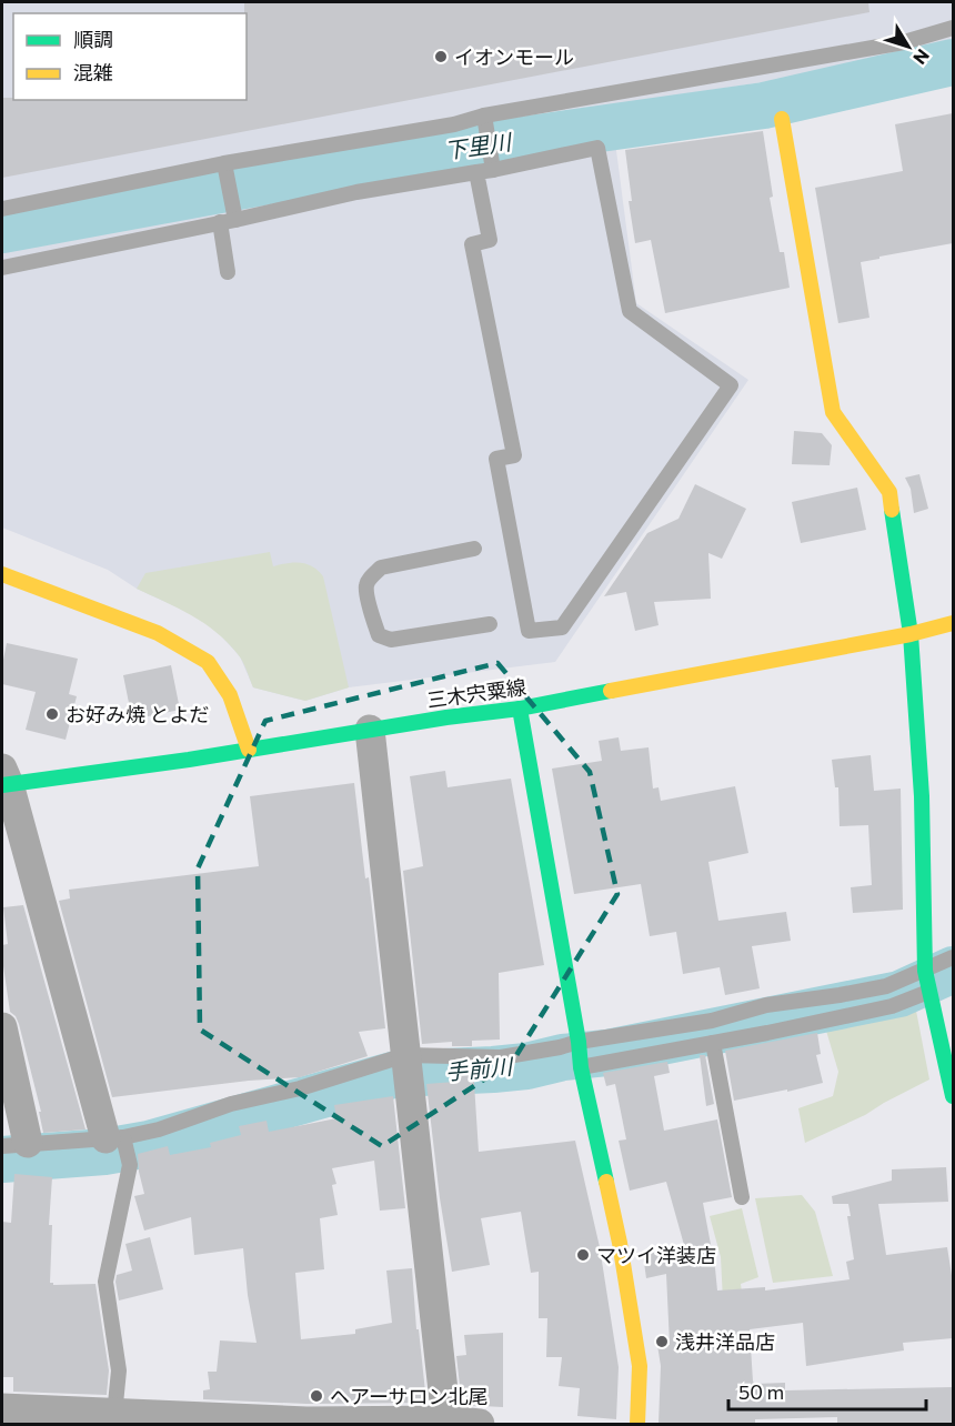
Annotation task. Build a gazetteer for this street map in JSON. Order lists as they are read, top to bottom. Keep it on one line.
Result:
{"streets":{"street":["三木宍粟線"]},"water":["下里川","手前川"],"places":["イオンモール","お好み焼 とよだ","マツイ洋装店","浅井洋品店","ヘアーサロン北尾"],"legend":["順調","混雑"],"scale_bar":"50 m","north":"bottom right"}
